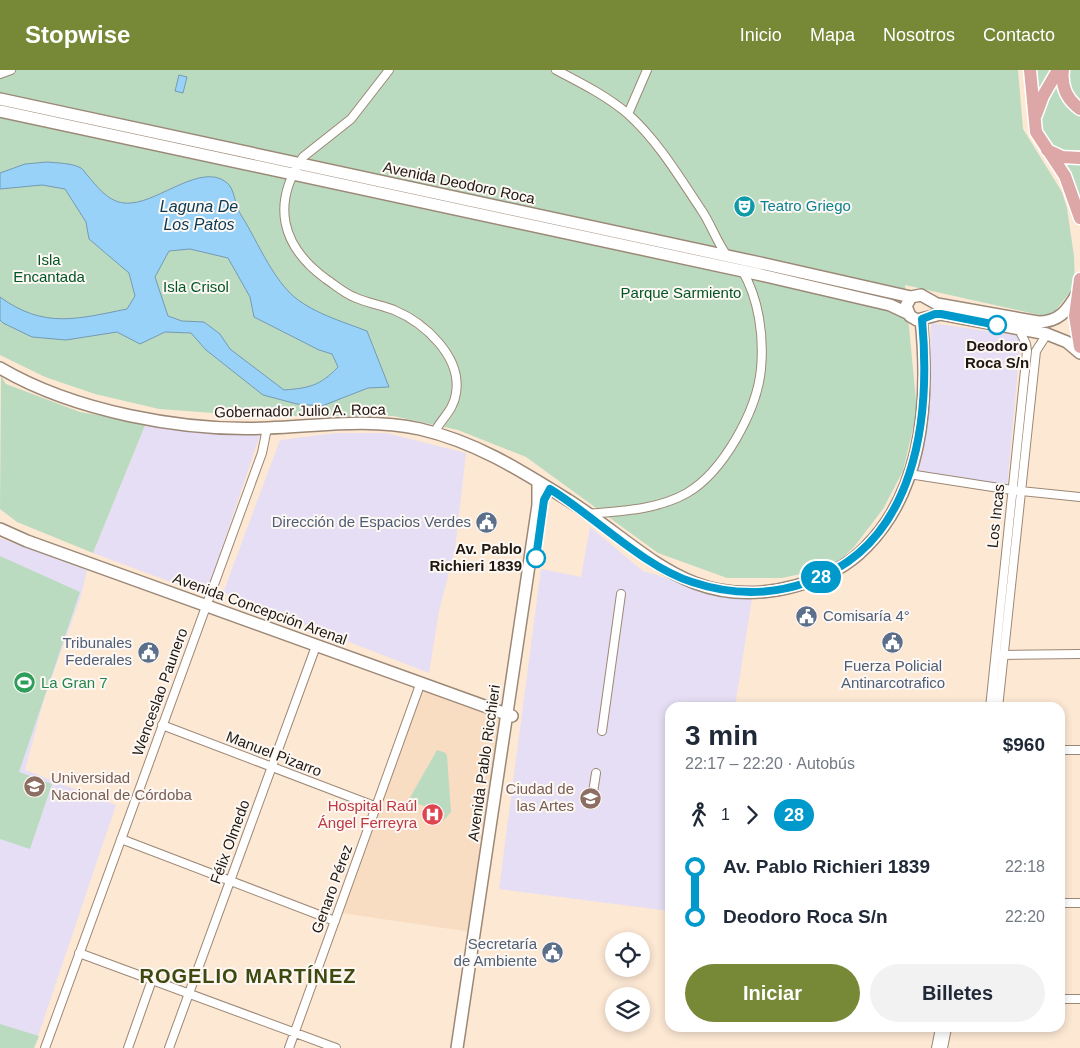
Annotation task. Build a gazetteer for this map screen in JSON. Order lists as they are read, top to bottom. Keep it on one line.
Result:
{"streets":{"main road":["Avenida Deodoro Roca","Gobernador Julio A. Roca","Avenida Concepción Arenal","Avenida Pablo Ricchieri"],"street":["Los Incas","Wenceslao Paunero","Manuel Pizarro","Félix Olmedo","Genaro Pérez"]},"crossings":[["Avenida Deodoro Roca","Los Incas"],["Gobernador Julio A. Roca","Wenceslao Paunero"],["Gobernador Julio A. Roca","Avenida Pablo Ricchieri"],["Avenida Concepción Arenal","Wenceslao Paunero"],["Avenida Concepción Arenal","Avenida Pablo Ricchieri"],["Avenida Concepción Arenal","Félix Olmedo"],["Avenida Concepción Arenal","Genaro Pérez"],["Wenceslao Paunero","Manuel Pizarro"],["Manuel Pizarro","Félix Olmedo"],["Manuel Pizarro","Genaro Pérez"]],"districts":["ROGELIO MARTÍNEZ"],"water":["Laguna De Los Patos"],"parks":["Isla Encantada","Isla Crisol","Parque Sarmiento"],"places":{"theatre":["Teatro Griego"],"other":["Deodoro Roca S/n","Av. Pablo Richieri 1839"],"public building":["Dirección de Espacios Verdes","Comisaría 4°","Fuerza Policial Antinarcotrafico","Tribunales Federales","Secretaría de Ambiente"],"sports":["La Gran 7"],"school or university":["Universidad Nacional de Córdoba","Ciudad de las Artes"],"hospital":["Hospital Raúl Ángel Ferreyra"]},"lines":["bus line 28"],"page":{"header":"Stopwise","nav":["Inicio","Mapa","Nosotros","Contacto"],"on_map":"28","heading":["3 min","22:17 – 22:20 · Autobús","$960"],"legs":["1","28"],"list":[{"name":"Av. Pablo Richieri 1839","value":"22:18"},{"name":"Deodoro Roca S/n","value":"22:20"}],"buttons":["Iniciar","Billetes"]}}
